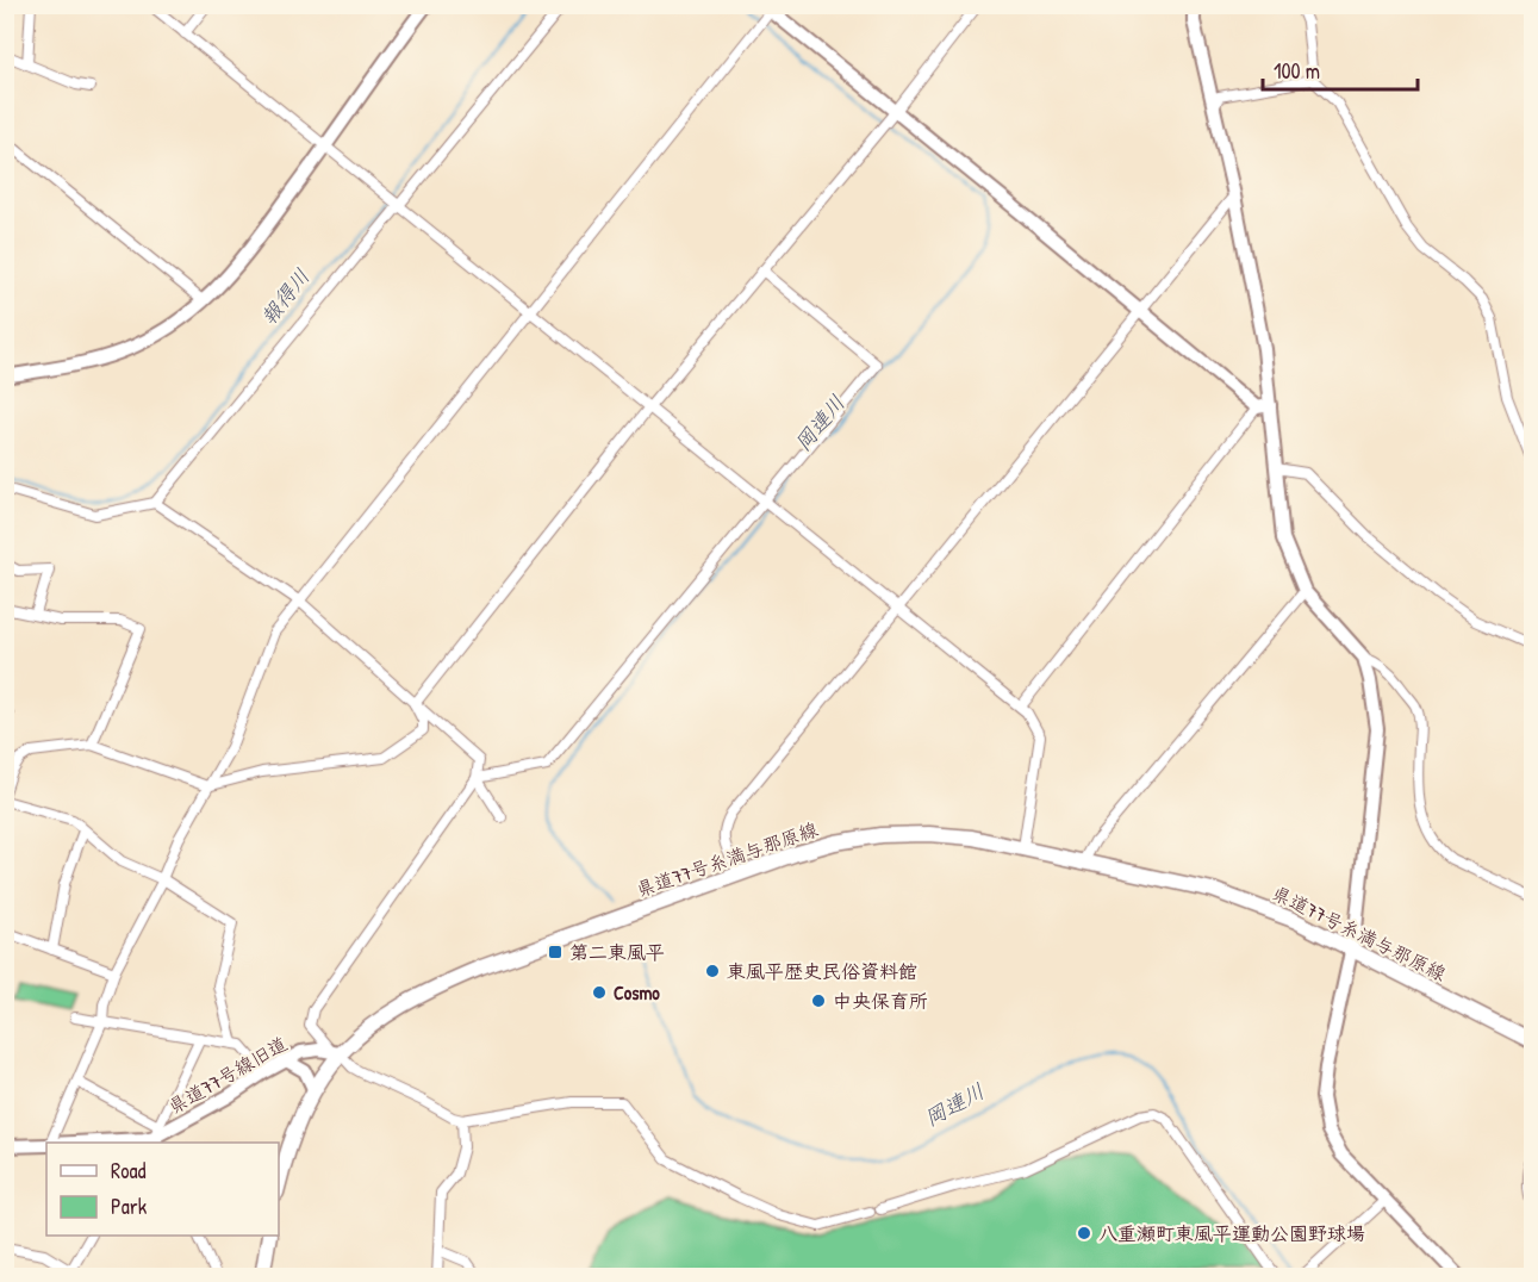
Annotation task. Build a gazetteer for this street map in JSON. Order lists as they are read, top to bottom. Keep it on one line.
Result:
{"streets":{"main road":["県道77号糸満与那原線"],"street":["県道77号線旧道"]},"crossings":[["県道77号糸満与那原線","県道77号線旧道"]],"water":["報得川","岡連川"],"places":{"transit":["第二東風平"],"other":["東風平歴史民俗資料館","Cosmo","中央保育所","八重瀬町東風平運動公園野球場"]},"legend":["Road","Park"],"scale_bar":"100 m"}
